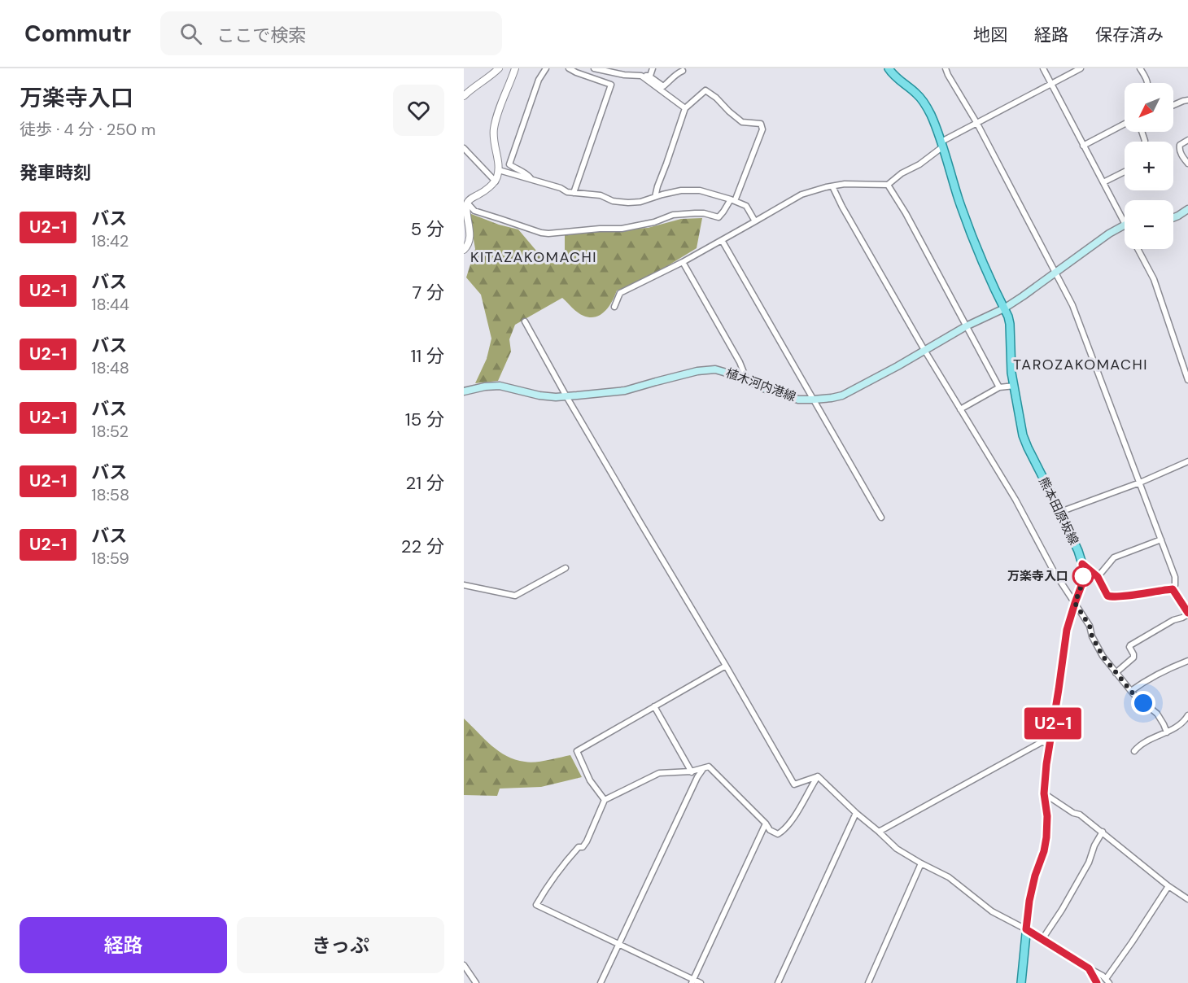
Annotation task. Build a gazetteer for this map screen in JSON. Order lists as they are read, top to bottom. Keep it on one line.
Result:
{"streets":{"main road":["植木河内港線","熊本田原坂線"]},"crossings":[["植木河内港線","熊本田原坂線"]],"districts":["KITAZAKOMACHI","TAROZAKOMACHI"],"places":["万楽寺入口"],"lines":["bus line U2-1"],"north":"bottom left","page":{"header":"Commutr","search":"ここで検索","nav":["地図","経路","保存済み"],"heading":[["万楽寺入口","徒歩 · 4 分 · 250 m"],"発車時刻"],"on_map":"U2-1","map_buttons":["+","−"],"list":[{"mark":"U2-1","name":"バス","note":"18:42","value":"5 分"},{"mark":"U2-1","name":"バス","note":"18:44","value":"7 分"},{"mark":"U2-1","name":"バス","note":"18:48","value":"11 分"},{"mark":"U2-1","name":"バス","note":"18:52","value":"15 分"},{"mark":"U2-1","name":"バス","note":"18:58","value":"21 分"},{"mark":"U2-1","name":"バス","note":"18:59","value":"22 分"}],"buttons":["経路","きっぷ"]}}
